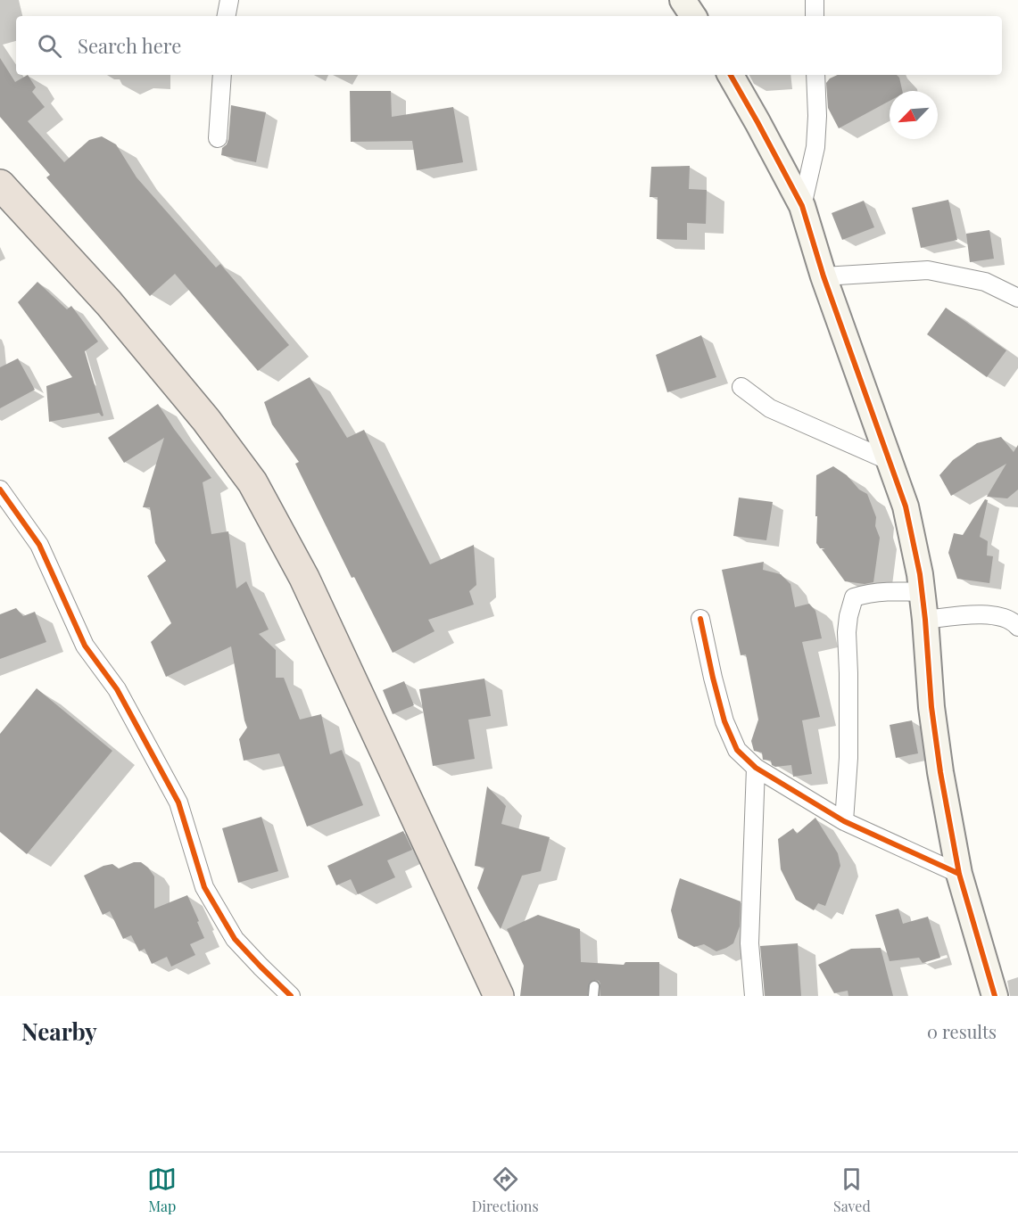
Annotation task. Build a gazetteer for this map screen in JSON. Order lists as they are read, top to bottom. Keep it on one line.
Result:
{"north":"bottom left","page":{"search":"Search here","heading":["Nearby","0 results"],"nav":["Map","Directions","Saved"]}}
